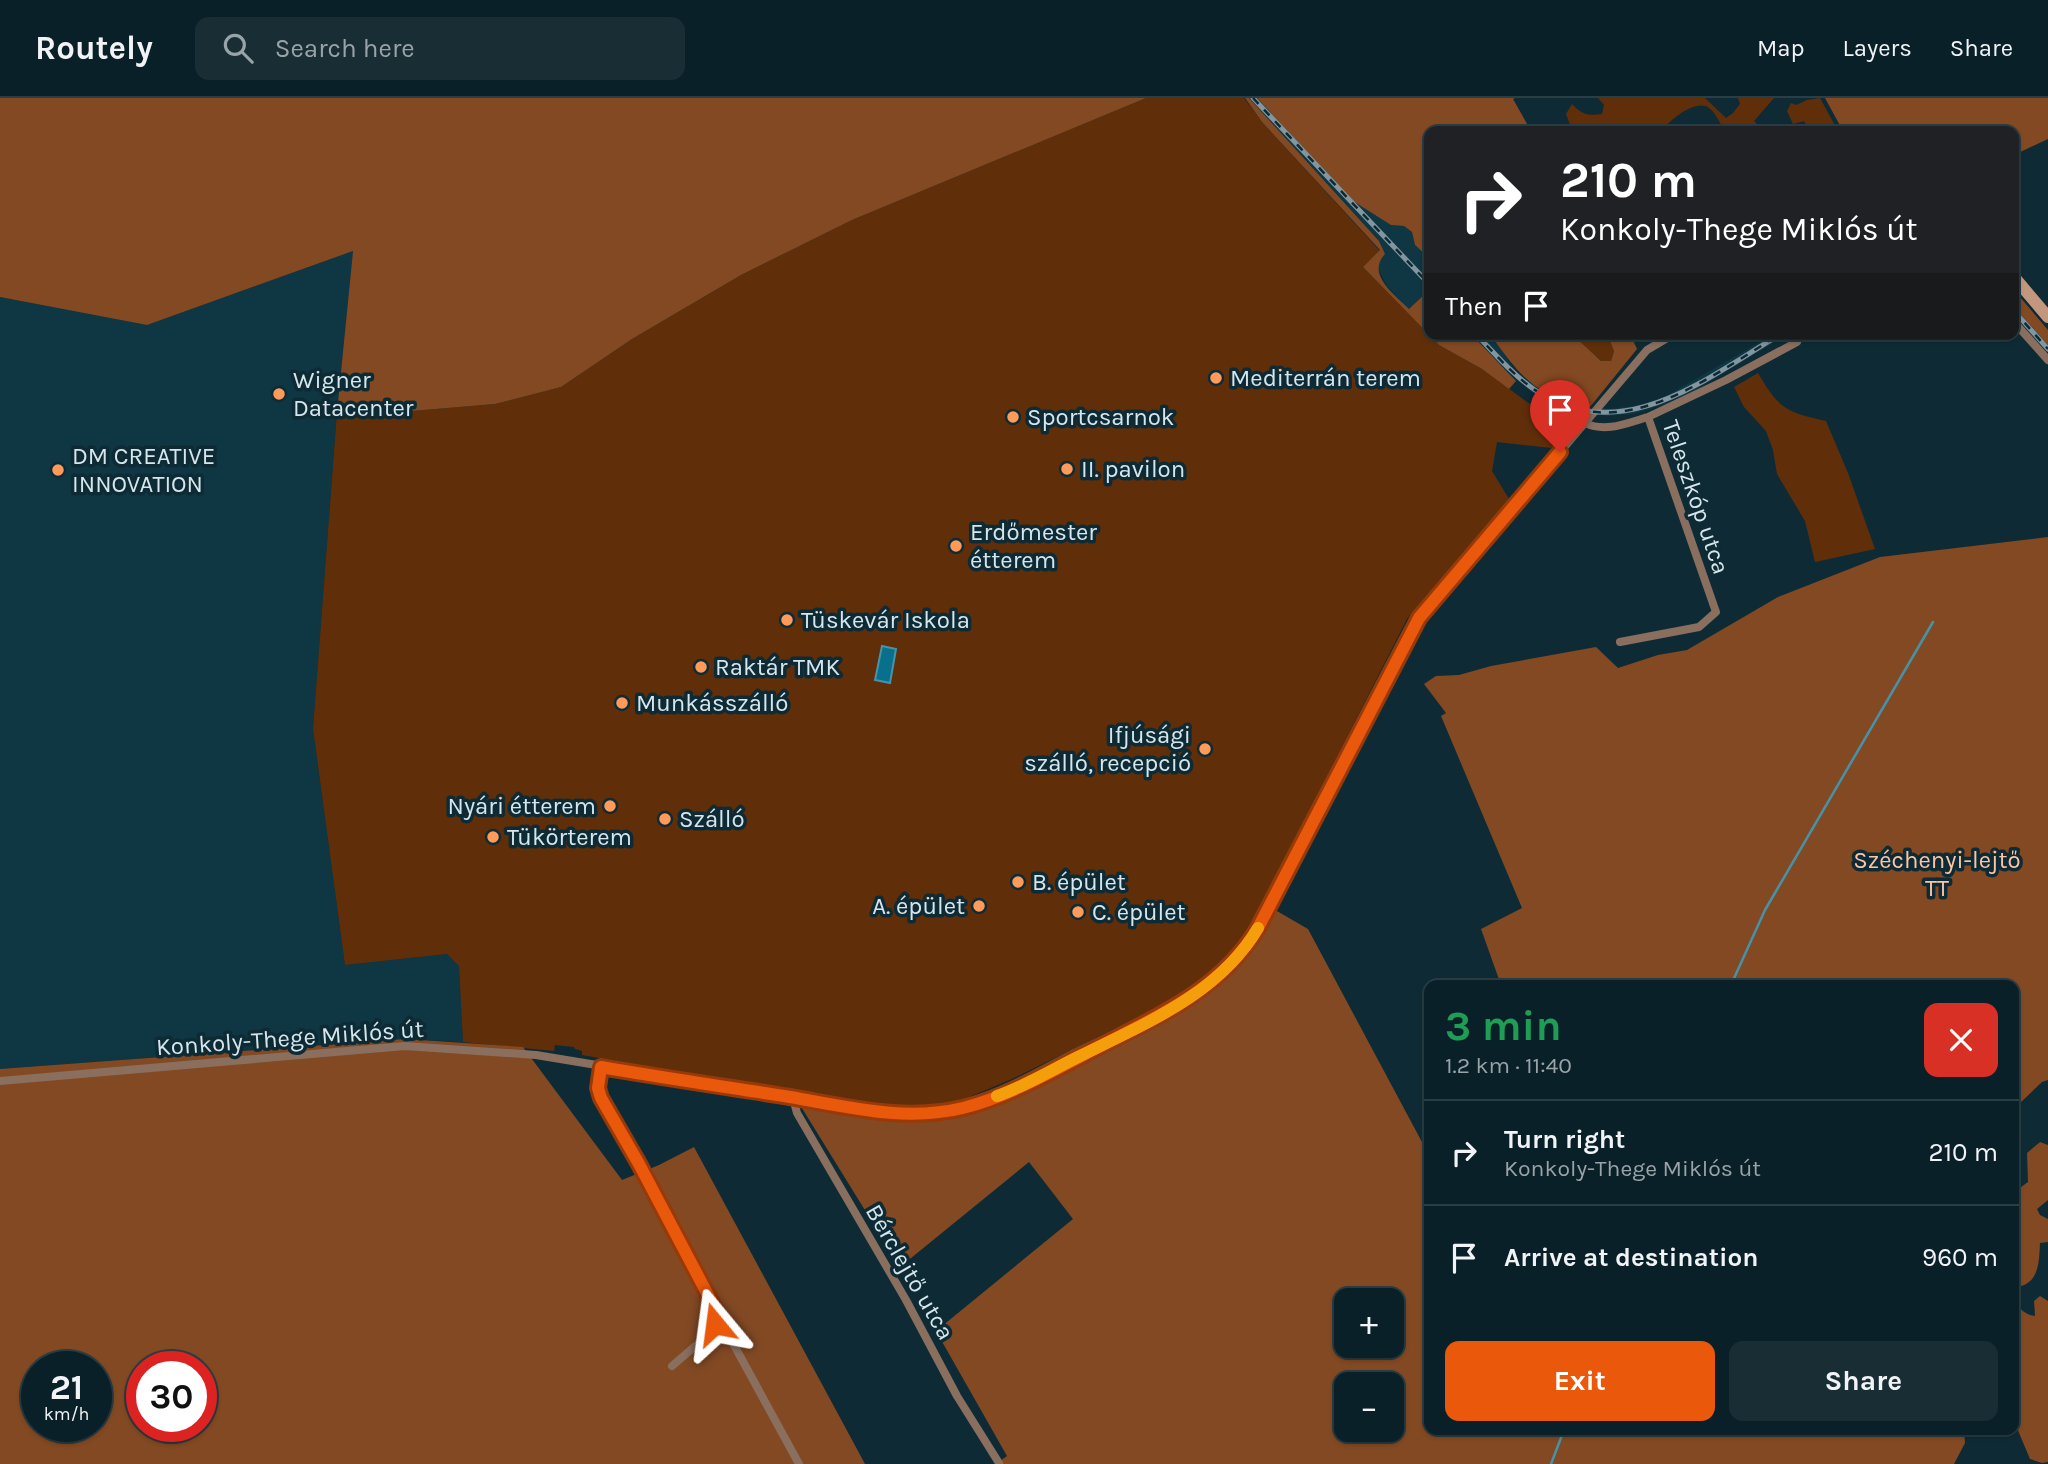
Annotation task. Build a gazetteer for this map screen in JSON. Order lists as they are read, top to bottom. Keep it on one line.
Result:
{"streets":{"street":["Teleszkóp utca","Konkoly-Thege Miklós út","Bérclejtő utca"]},"crossings":[["Teleszkóp utca","Konkoly-Thege Miklós út"],["Konkoly-Thege Miklós út","Bérclejtő utca"]],"parks":["Széchenyi-lejtő TT"],"places":["Mediterrán terem","Wigner Datacenter","Sportcsarnok","II. pavilon","DM CREATIVE INNOVATION","Erdőmester étterem","Tüskevár Iskola","Raktár TMK","Munkásszálló","Ifjúsági szálló, recepció","Nyári étterem","Szálló","Tükörterem","B. épület","A. épület","C. épület"],"page":{"header":"Routely","search":"Search here","nav":["Map","Layers","Share"],"turn":["210 m","Konkoly-Thege Miklós út"],"then":"Then","heading":["3 min","1.2 km · 11:40"],"list":[{"name":"Turn right","note":"Konkoly-Thege Miklós út","value":"210 m"},{"name":"Arrive at destination","value":"960 m"}],"map_buttons":["+","−"],"buttons":["Exit","Share"],"speed":"21 km/h","limit":"30"}}
